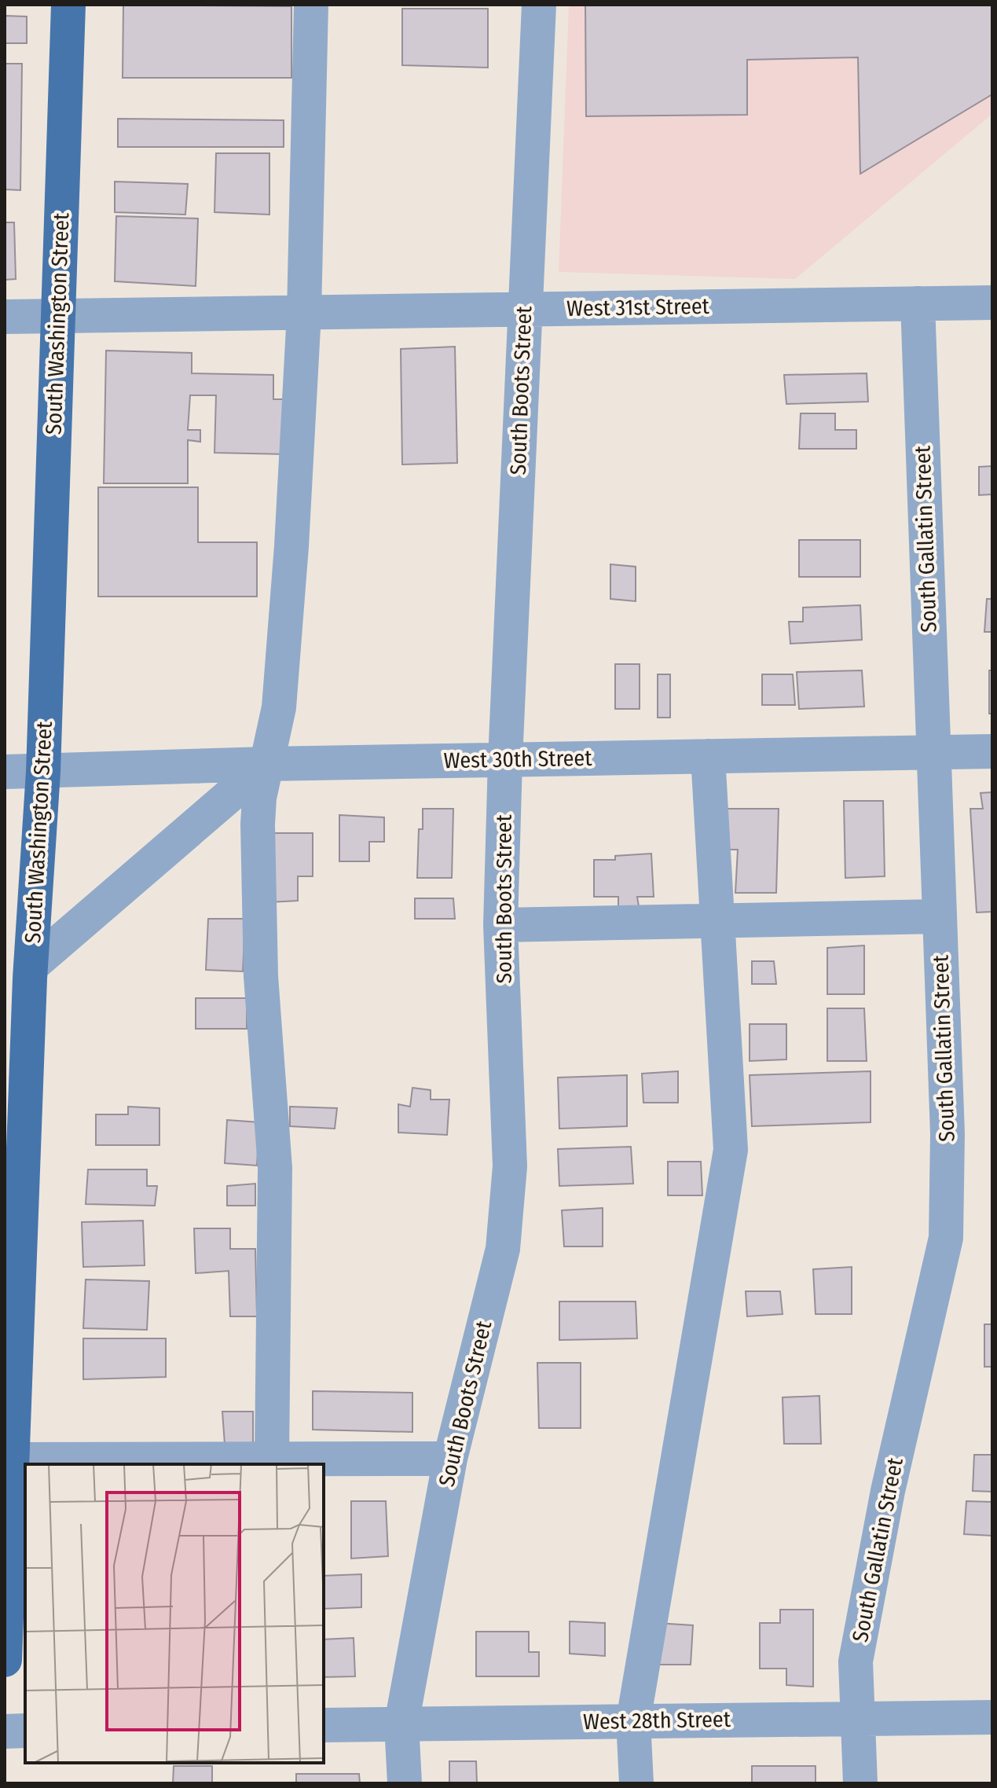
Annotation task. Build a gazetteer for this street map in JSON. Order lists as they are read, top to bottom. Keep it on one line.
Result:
{"streets":{"main road":["South Washington Street"],"street":["West 31st Street","South Boots Street","South Gallatin Street","West 30th Street","West 28th Street"]},"crossings":[["West 31st Street","South Washington Street"],["West 31st Street","South Boots Street"],["West 31st Street","South Gallatin Street"],["South Washington Street","West 30th Street"],["South Boots Street","West 30th Street"],["South Boots Street","West 28th Street"],["South Gallatin Street","West 30th Street"],["South Gallatin Street","West 28th Street"]]}
